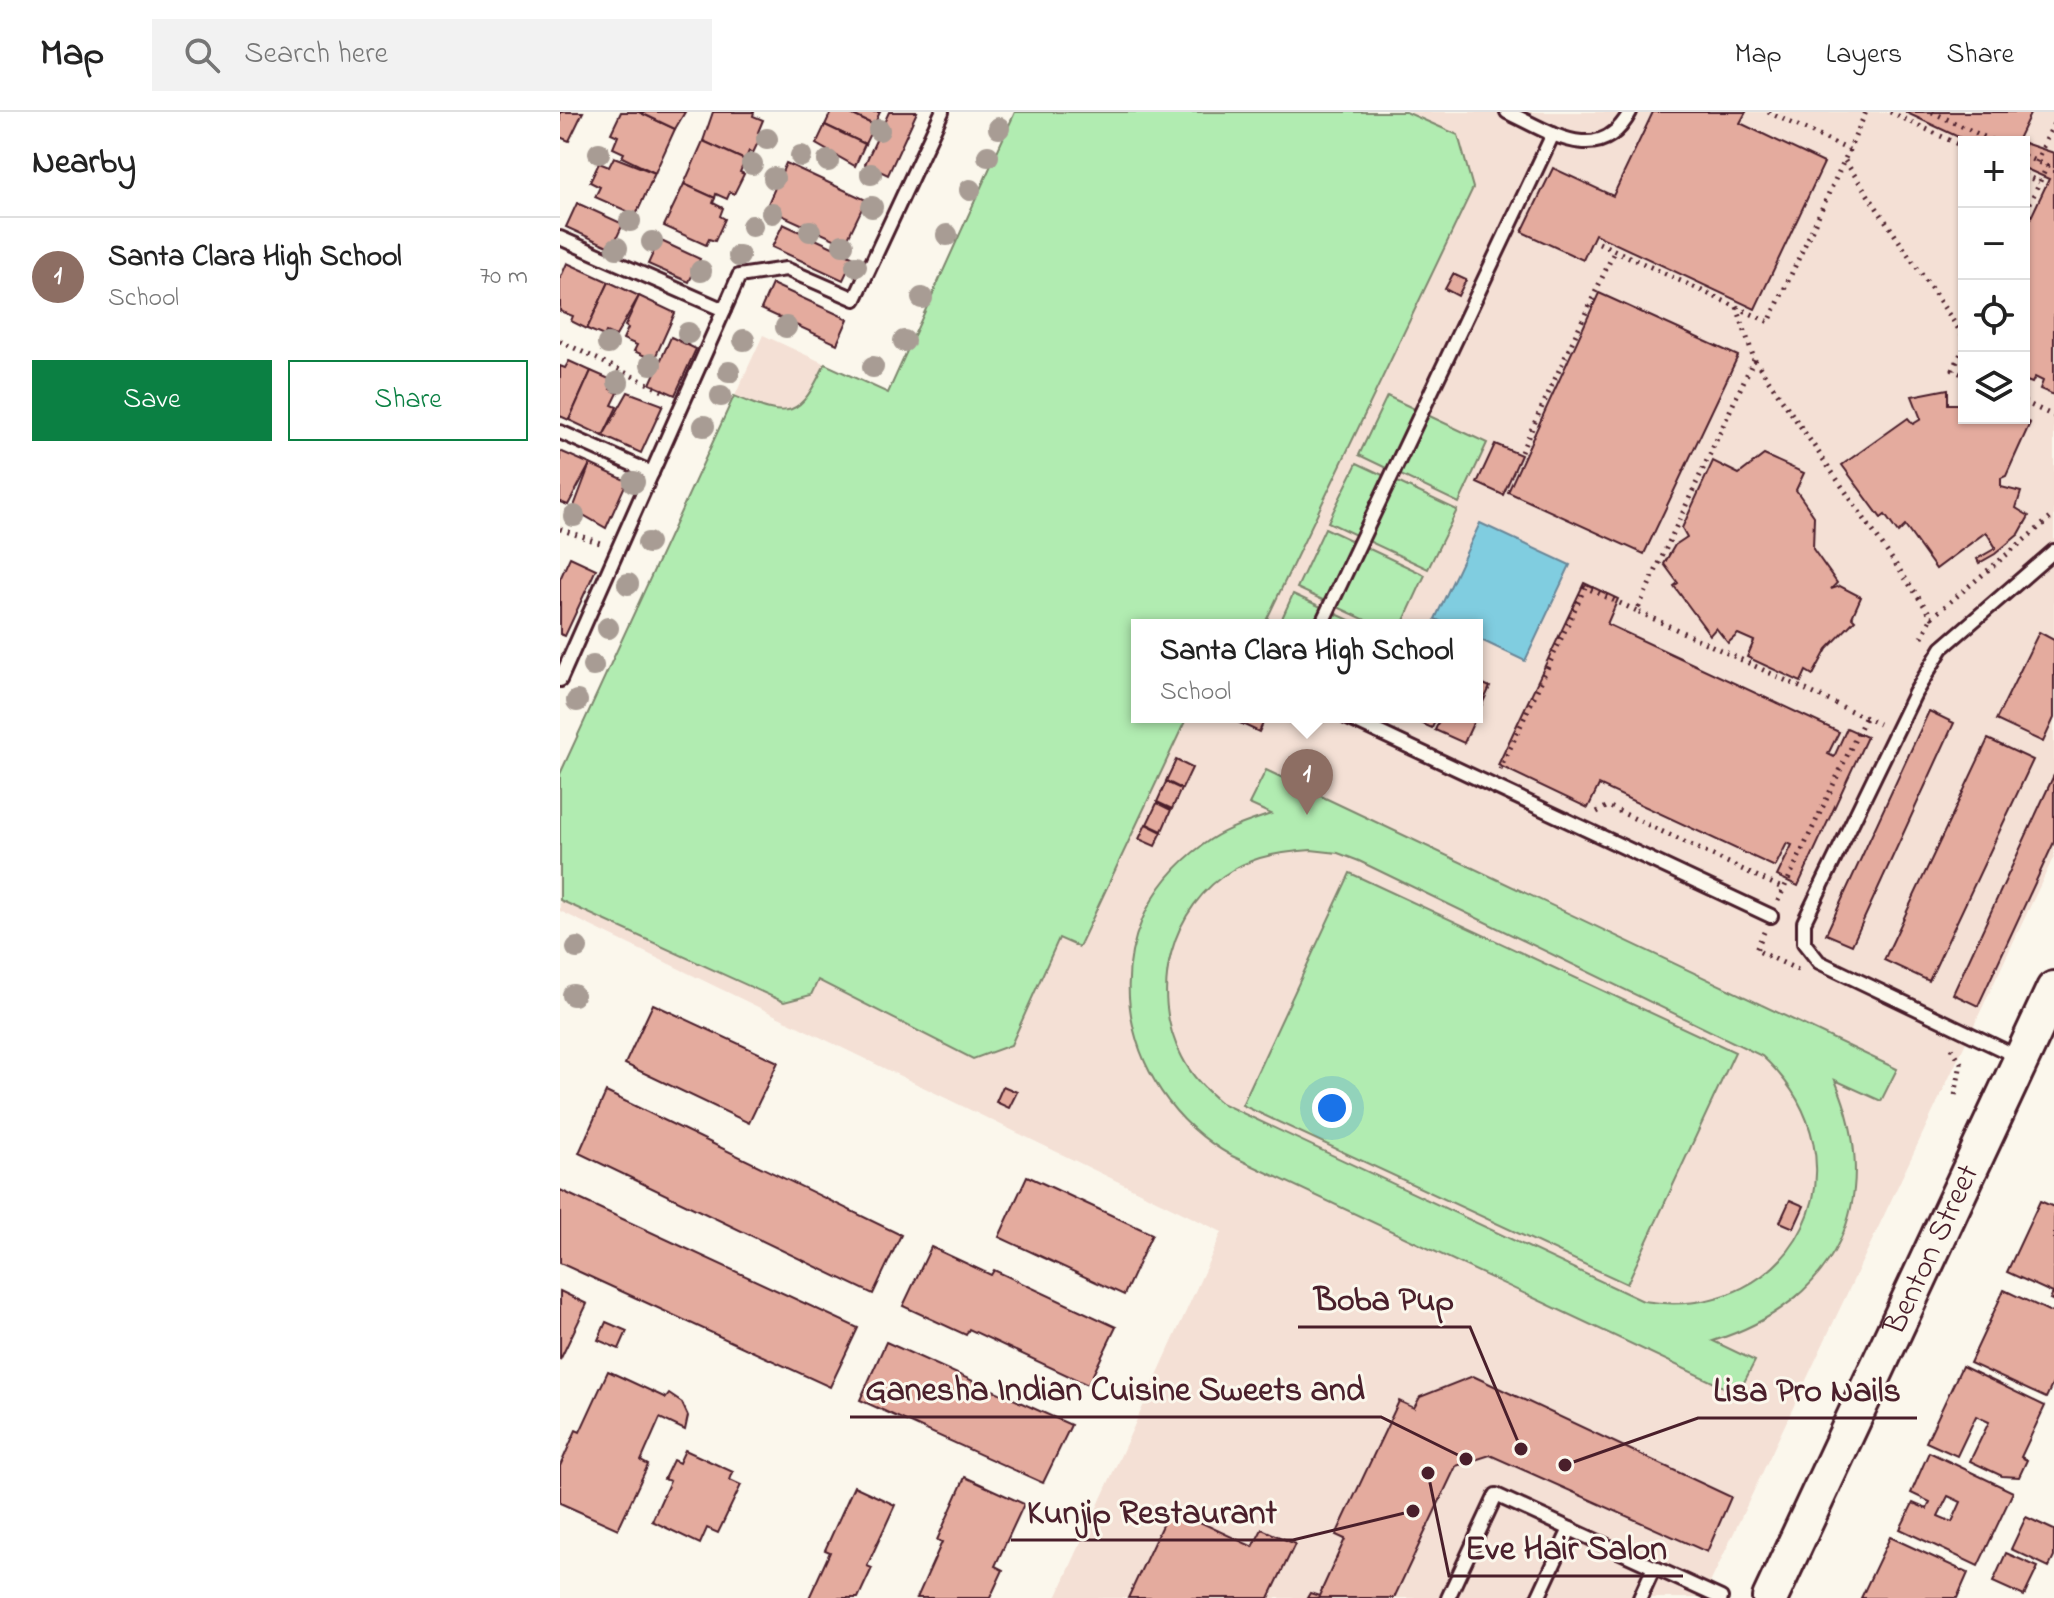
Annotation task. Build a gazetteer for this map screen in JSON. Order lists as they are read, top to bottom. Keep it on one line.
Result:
{"streets":{"main road":["Benton Street"]},"places":["Boba Pup","Ganesha Indian Cuisine Sweets and","Lisa Pro Nails","Eve Hair Salon","Kunjip Restaurant"],"page":{"header":"Map","search":"Search here","nav":["Map","Layers","Share"],"heading":"Nearby","map_buttons":["+","−"],"list":[{"mark":"1","name":"Santa Clara High School","note":"School","value":"70 m"}],"buttons":["Save","Share"],"popup":["Santa Clara High School","School"],"pins":"1"}}
